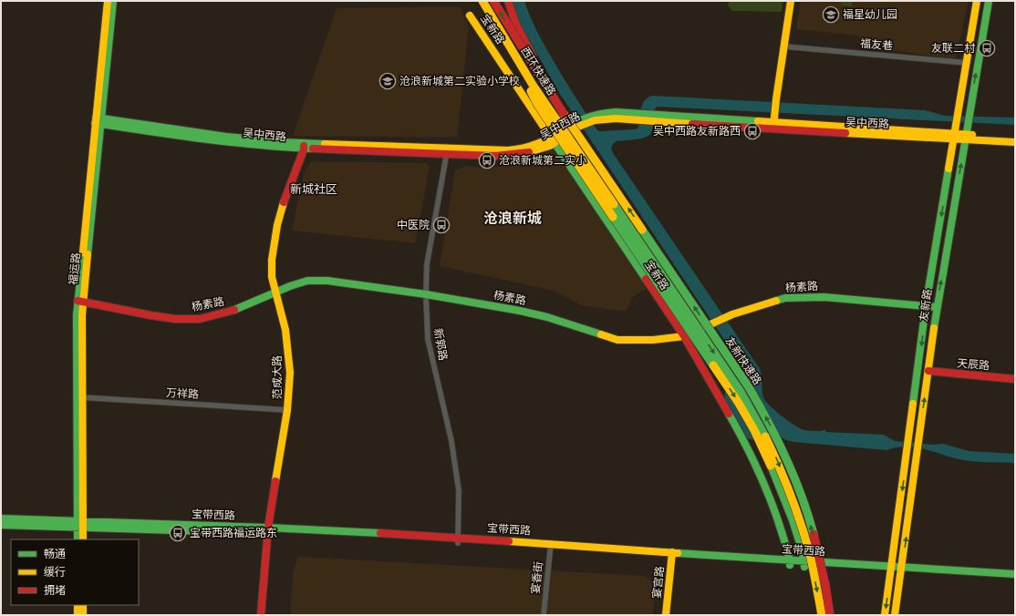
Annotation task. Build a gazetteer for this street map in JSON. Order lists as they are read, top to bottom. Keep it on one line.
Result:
{"streets":{"main road":["宝新路","西环快速路","吴中西路","福运路","杨素路","友新路","友新快速路","天辰路","范成大路","宝带西路","宴宫路"],"street":["福友巷","新郭路","万祥路","宴香街"]},"crossings":[["宝新路","吴中西路"],["宝新路","杨素路"],["宝新路","宝带西路"],["福友巷","友新路"],["西环快速路","友新快速路"],["吴中西路","福运路"],["吴中西路","友新路"],["吴中西路","新郭路"],["吴中西路","范成大路"],["福运路","杨素路"],["福运路","万祥路"],["福运路","宝带西路"],["杨素路","友新路"],["杨素路","新郭路"],["杨素路","范成大路"],["友新路","天辰路"],["友新路","宝带西路"],["新郭路","宝带西路"],["范成大路","万祥路"],["范成大路","宝带西路"],["宝带西路","宴香街"],["宝带西路","宴宫路"]],"districts":["新城社区","沧浪新城"],"places":{"school or university":["福星幼儿园","沧浪新城第二实验小学校"],"bus stop":["友联二村","吴中西路友新路西","沧浪新城第二实小","中医院","宝带西路福运路东"]},"legend":["畅通","缓行","拥堵"]}
